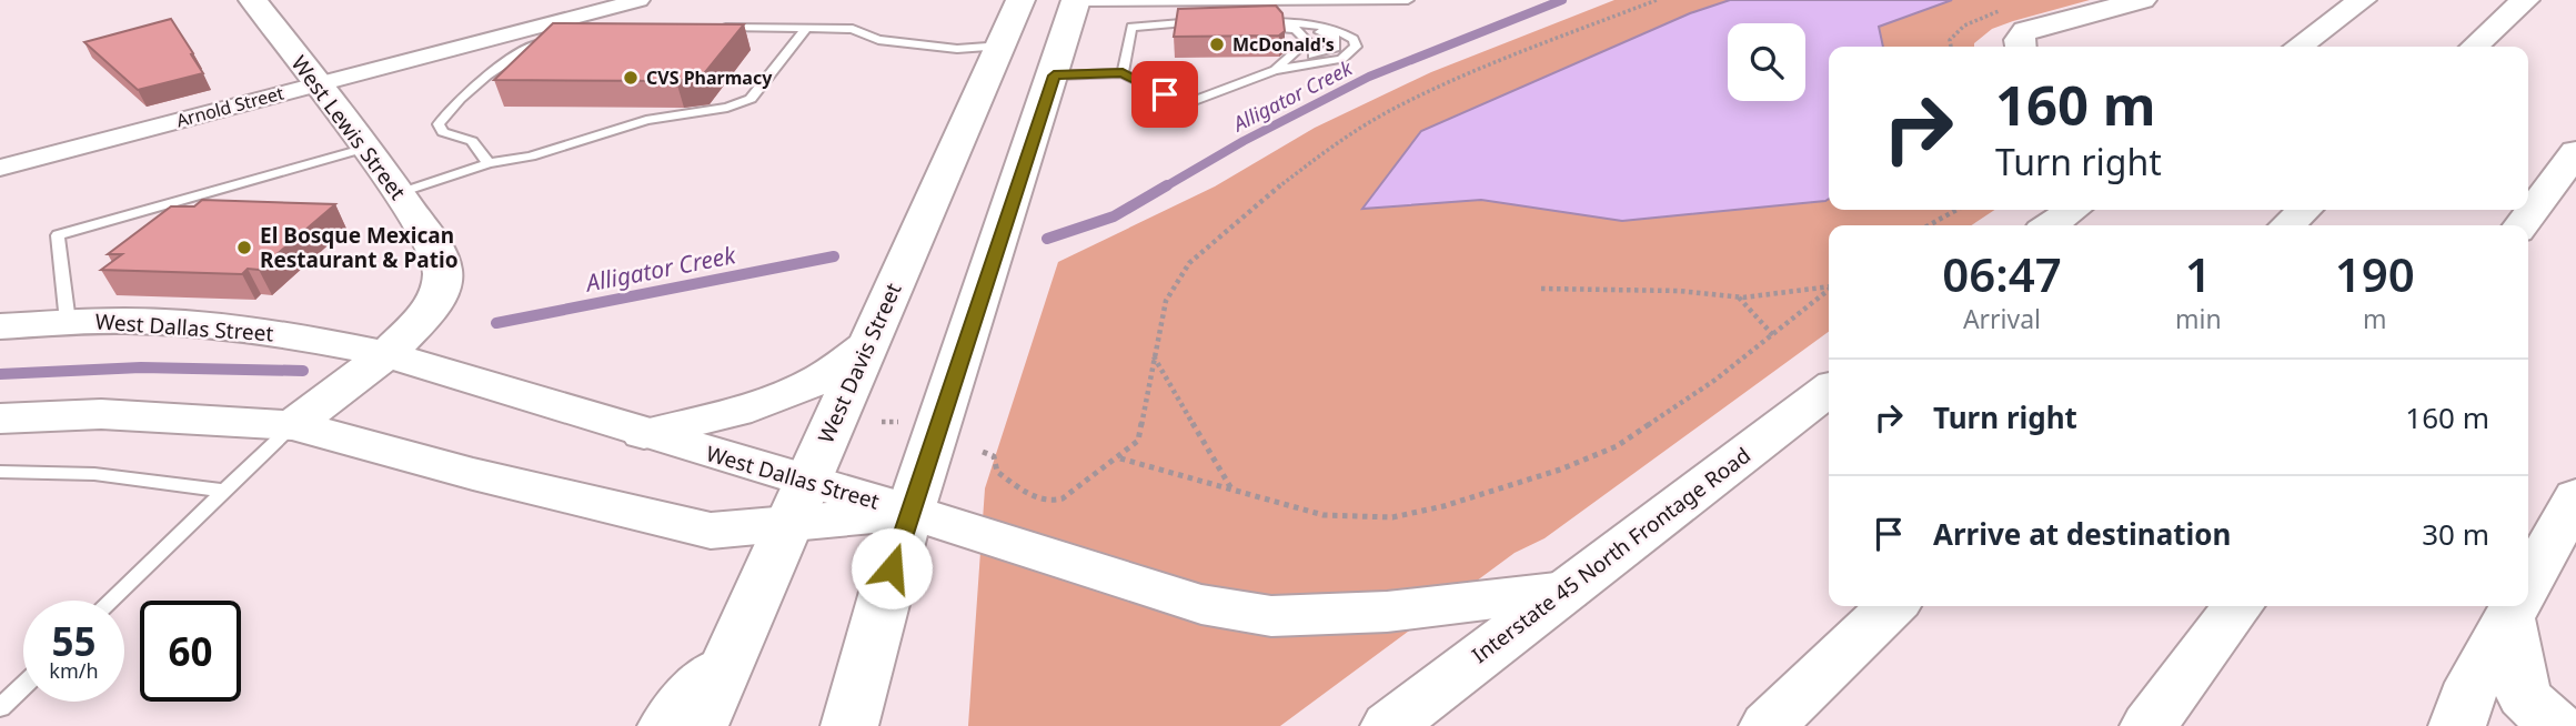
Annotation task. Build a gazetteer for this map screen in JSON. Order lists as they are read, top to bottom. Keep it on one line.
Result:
{"streets":{"main road":["West Lewis Street","West Dallas Street","West Davis Street","Interstate 45 North Frontage Road"],"street":["Arnold Street"]},"crossings":[["Arnold Street","West Lewis Street"],["West Lewis Street","West Dallas Street"],["West Dallas Street","West Davis Street"]],"water":["Alligator Creek"],"places":["McDonald's","CVS Pharmacy","El Bosque Mexican Restaurant & Patio"],"page":{"turn":["160 m","Turn right"],"eta":["06:47","Arrival","1","min","190","m"],"list":[{"name":"Turn right","value":"160 m"},{"name":"Arrive at destination","value":"30 m"}],"speed":"55 km/h","limit":"60"}}
